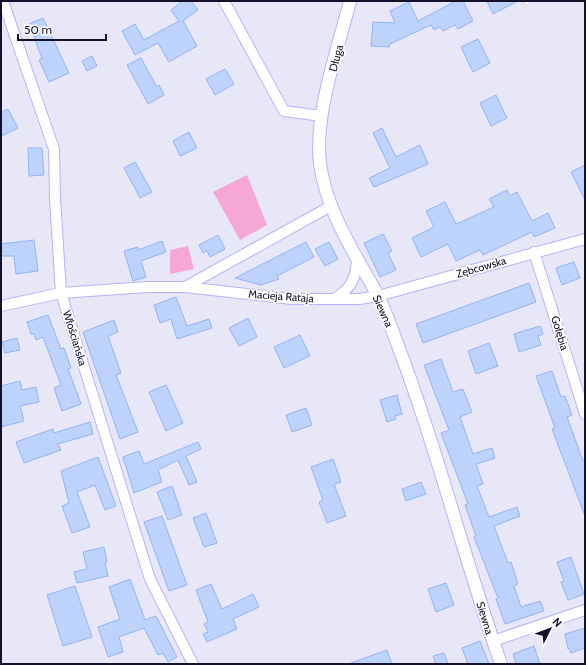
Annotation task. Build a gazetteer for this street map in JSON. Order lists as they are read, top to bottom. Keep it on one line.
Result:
{"streets":{"street":["Długa","Zębcowska","Macieja Rataja","Siewna","Gołębia","Włościańska"]},"crossings":[["Długa","Siewna"],["Zębcowska","Macieja Rataja"],["Zębcowska","Siewna"],["Zębcowska","Gołębia"],["Macieja Rataja","Siewna"],["Macieja Rataja","Włościańska"]],"scale_bar":"50 m","north":"top right"}
